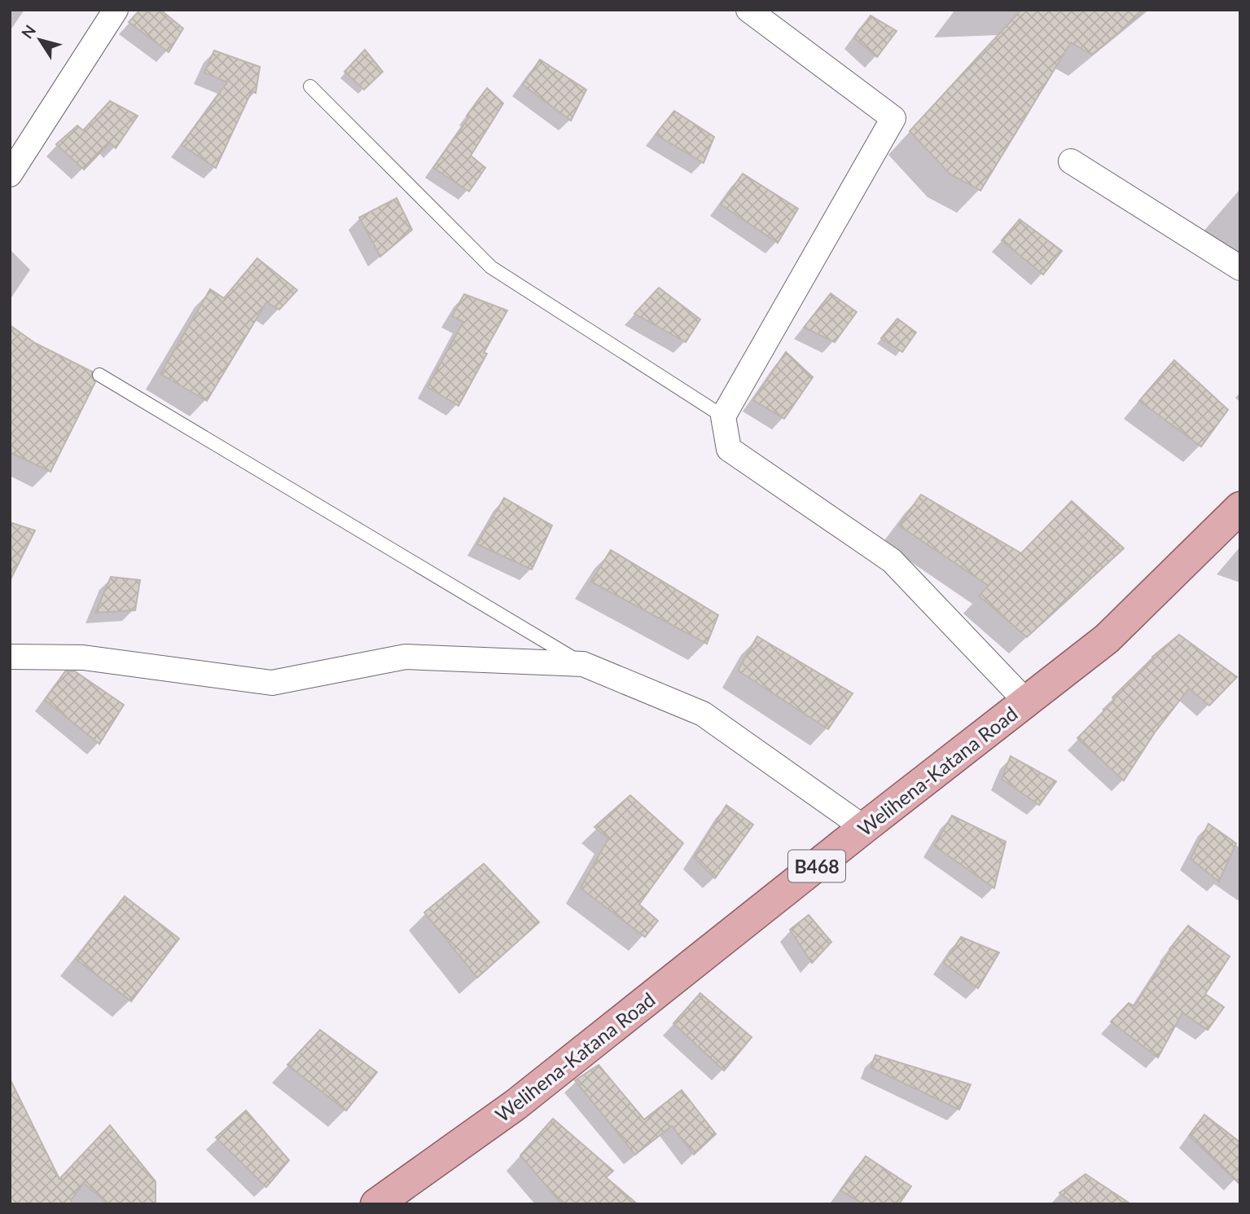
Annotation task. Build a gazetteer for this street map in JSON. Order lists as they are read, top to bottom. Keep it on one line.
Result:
{"streets":{"main road":["Welihena-Katana Road","B468"]},"north":"top left"}
